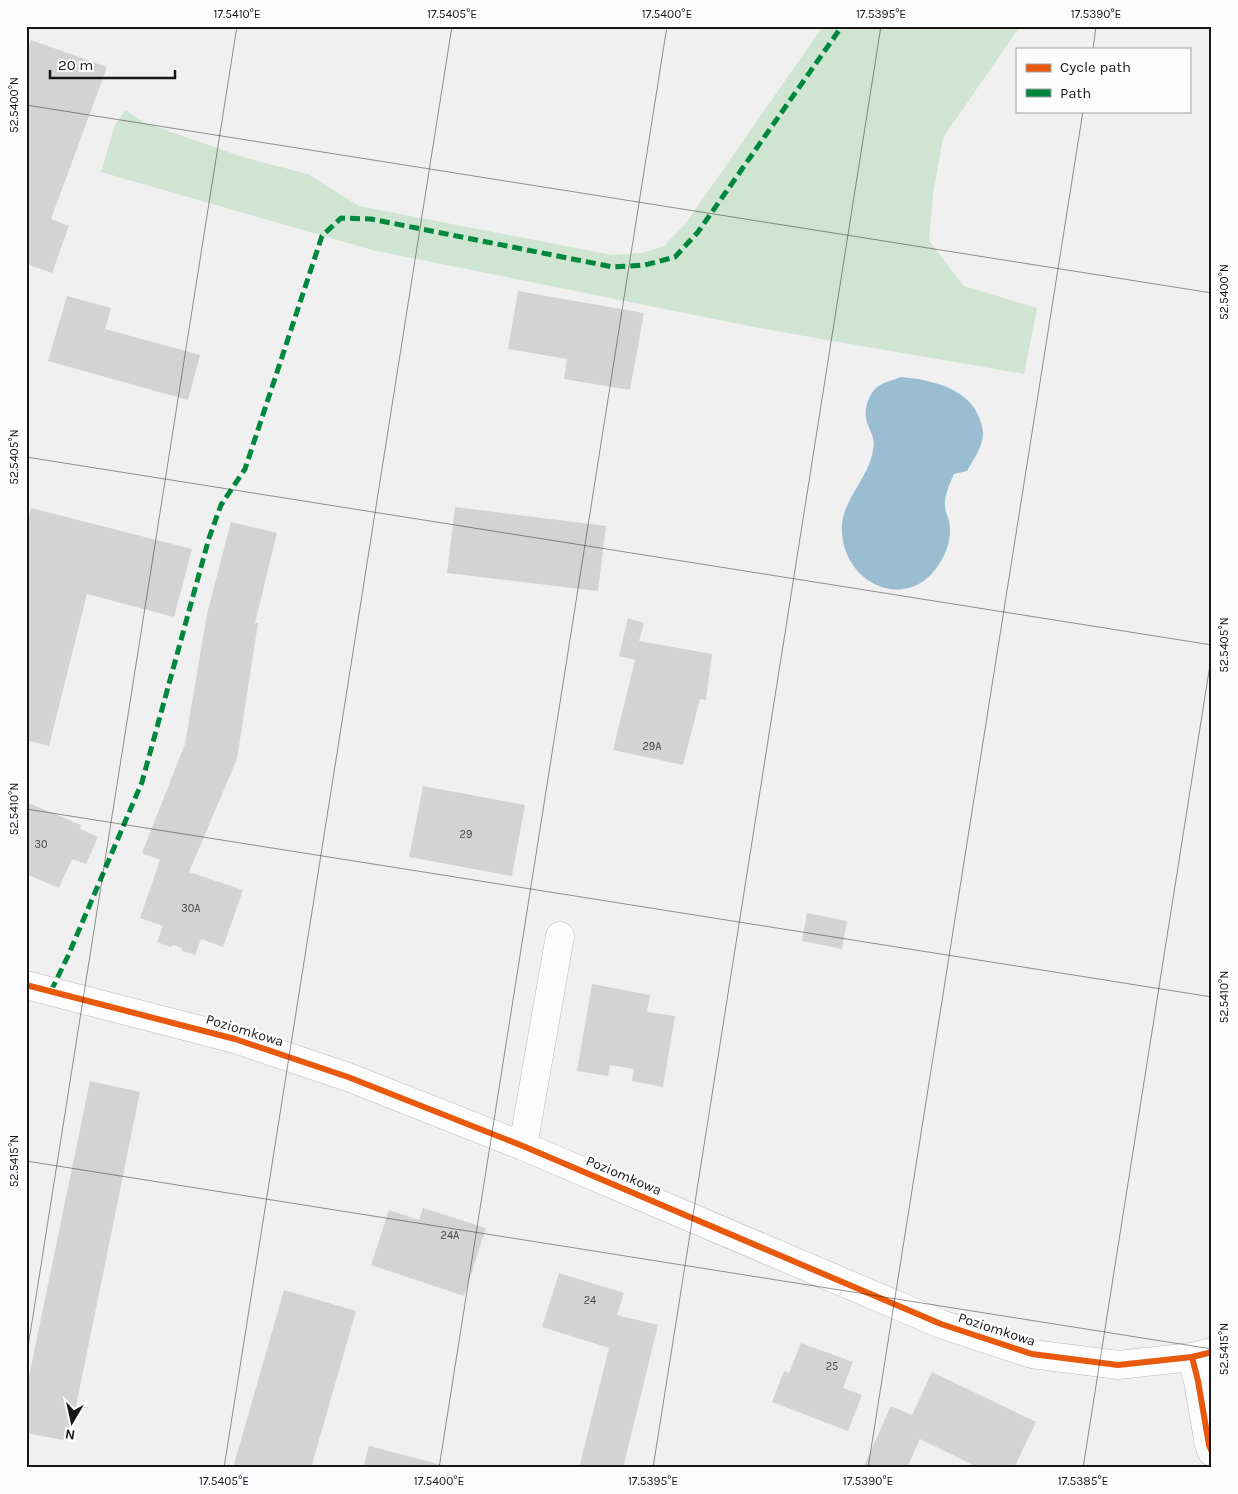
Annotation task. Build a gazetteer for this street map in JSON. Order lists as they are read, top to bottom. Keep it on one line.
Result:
{"streets":{"street":["Poziomkowa"]},"house_numbers":["29A","29","30","30A","24A","24","25"],"legend":["Cycle path","Path"],"scale_bar":"20 m","north":"bottom","coordinates":["17.5410°E","17.5405°E","17.5400°E","17.5395°E","17.5390°E","52.5400°N","52.5405°N","52.5410°N","52.5415°N","17.5385°E"]}
